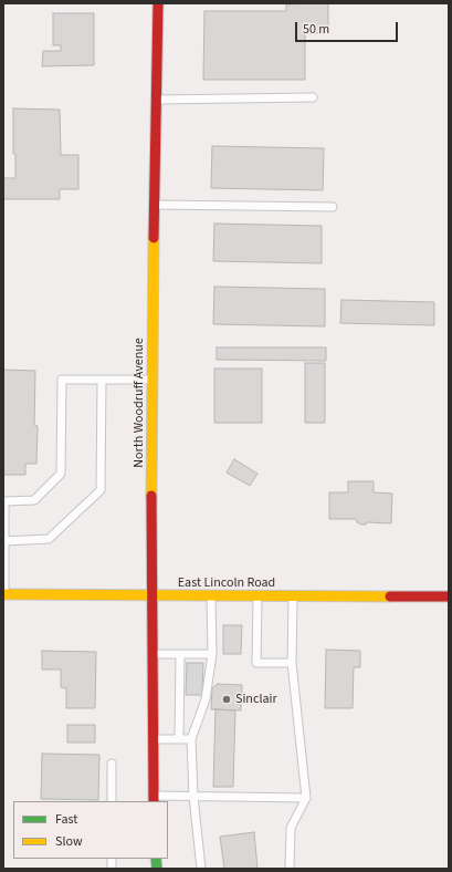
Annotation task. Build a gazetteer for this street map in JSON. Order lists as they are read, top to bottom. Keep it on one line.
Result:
{"streets":{"main road":["North Woodruff Avenue","East Lincoln Road"]},"crossings":[["North Woodruff Avenue","East Lincoln Road"]],"places":["Sinclair"],"legend":["Fast","Slow"],"scale_bar":"50 m"}
